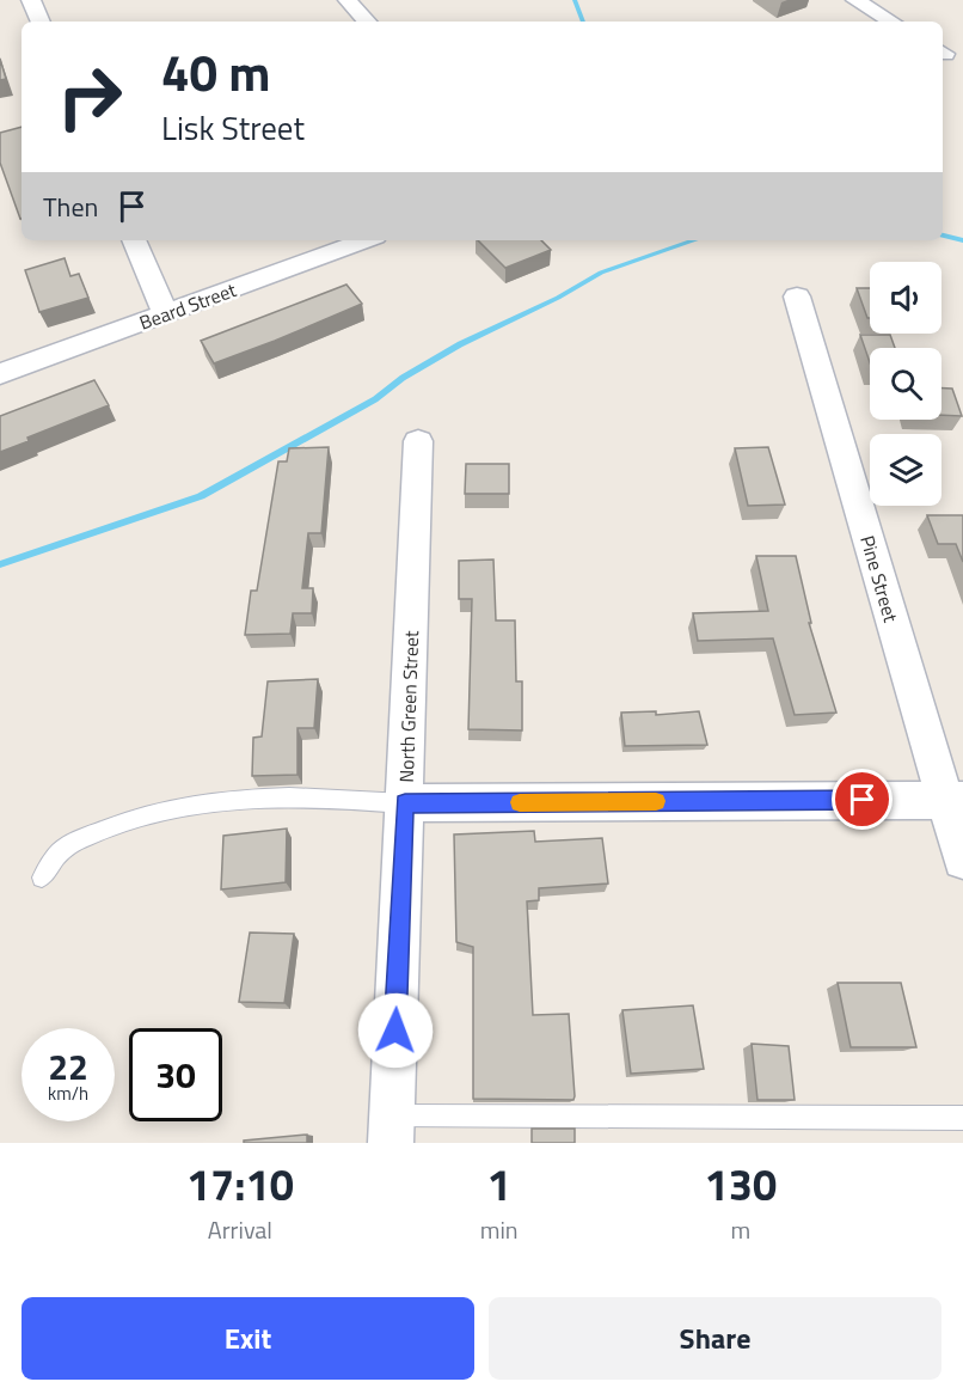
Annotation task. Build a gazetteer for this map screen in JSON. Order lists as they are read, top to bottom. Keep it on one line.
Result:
{"streets":{"street":["Beard Street","Pine Street","North Green Street"]},"page":{"turn":["40 m","Lisk Street"],"then":"Then","speed":"22 km/h","limit":"30","eta":["17:10","Arrival","1","min","130","m"],"buttons":["Exit","Share"]}}
